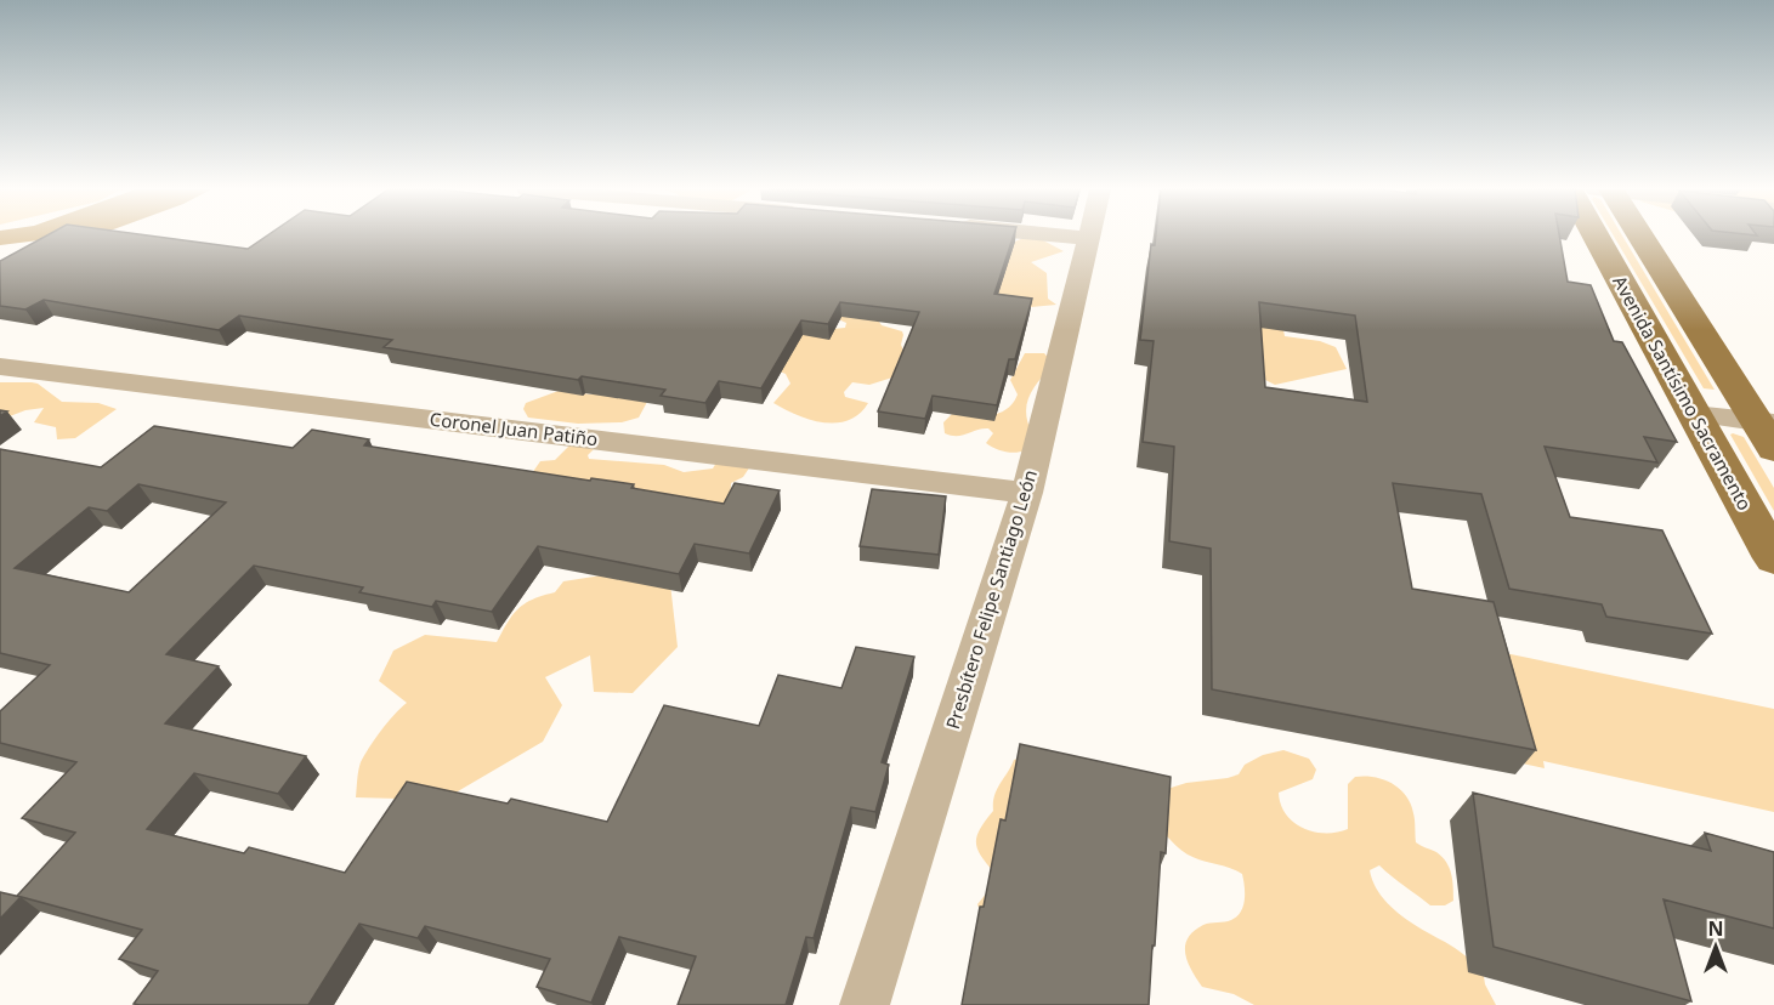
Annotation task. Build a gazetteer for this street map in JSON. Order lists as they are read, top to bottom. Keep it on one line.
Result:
{"streets":{"main road":["Avenida Santísimo Sacramento"],"street":["Coronel Juan Patiño","Presbítero Felipe Santiago León"]},"crossings":[["Coronel Juan Patiño","Presbítero Felipe Santiago León"]],"north":"top"}
